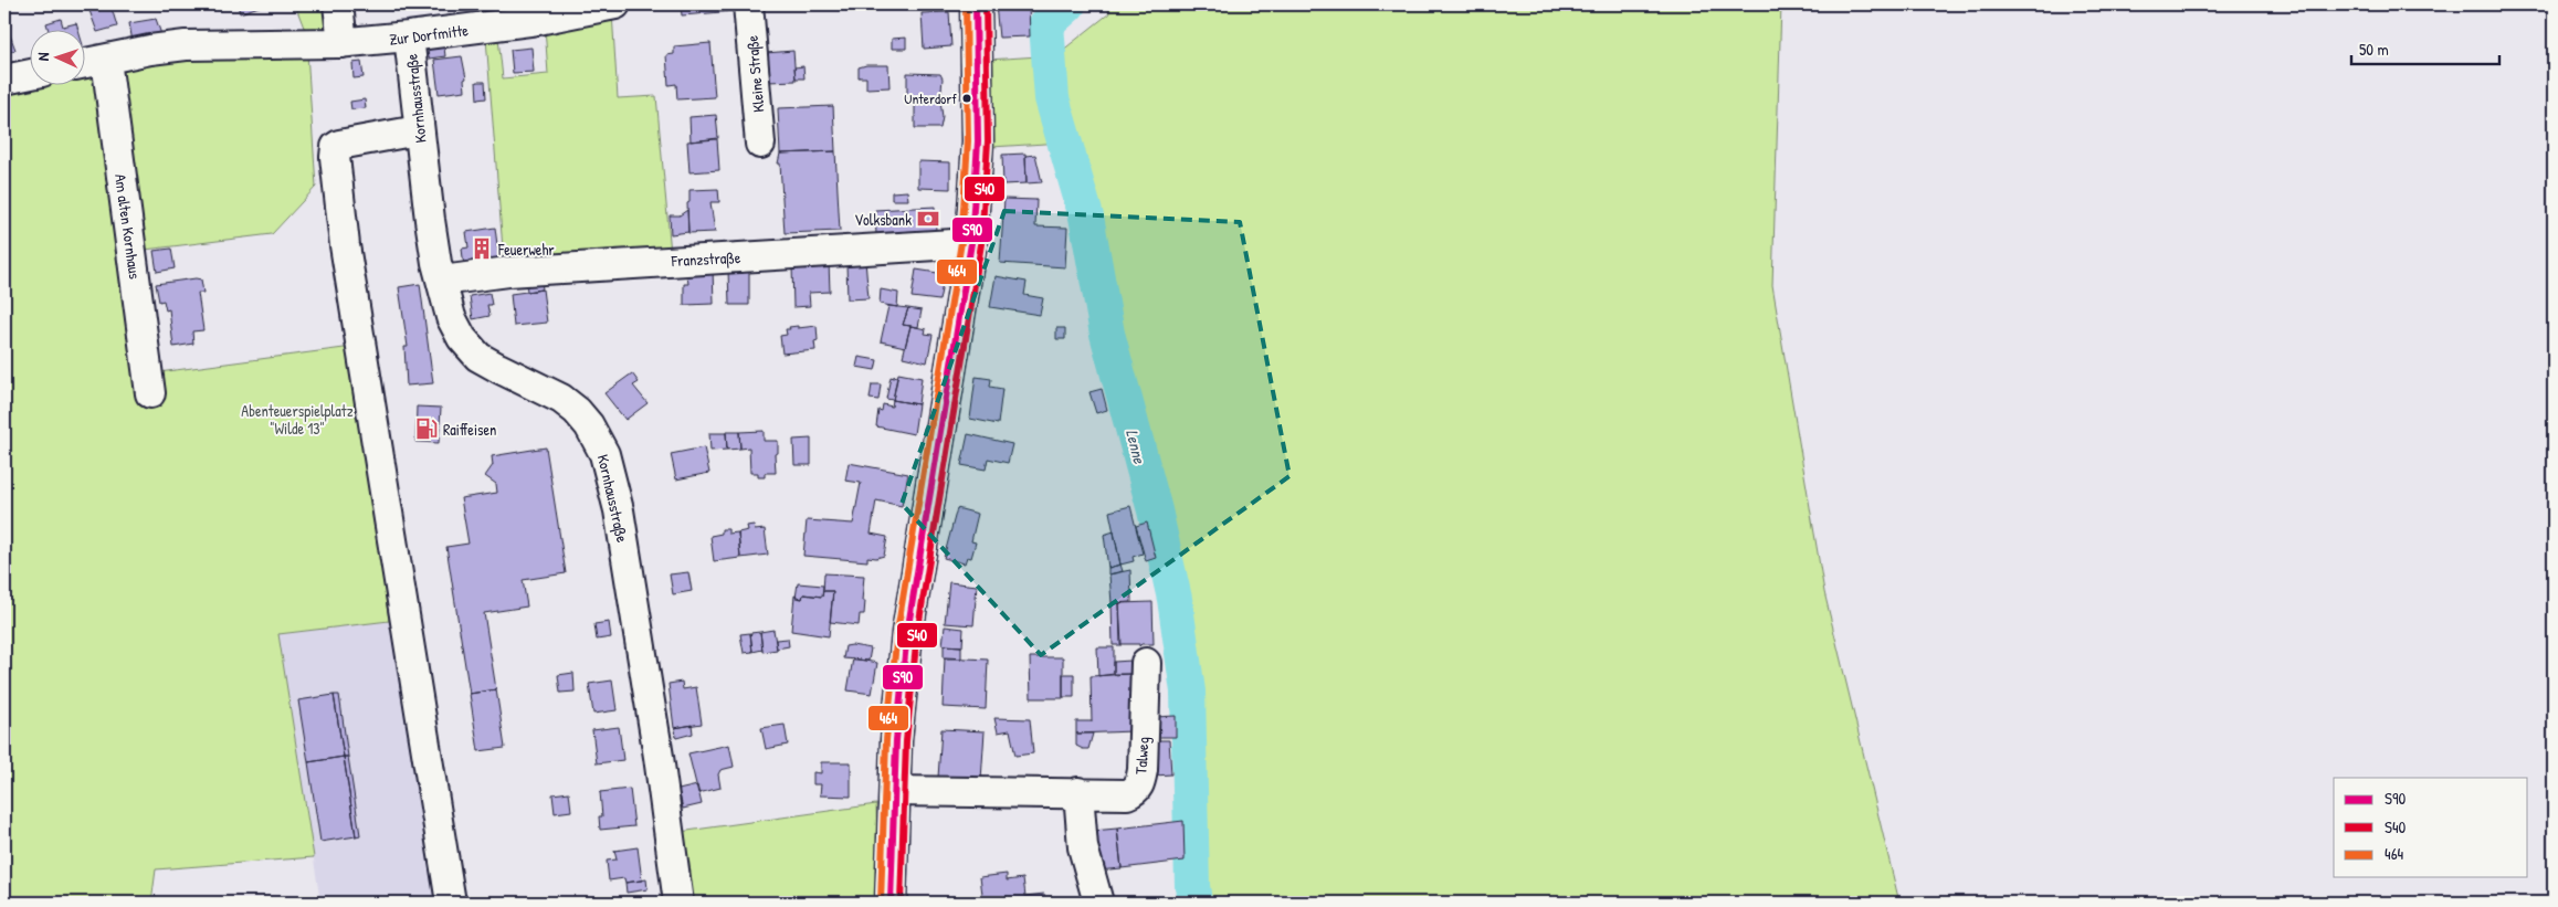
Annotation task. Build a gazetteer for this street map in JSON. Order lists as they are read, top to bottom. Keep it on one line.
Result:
{"streets":{"street":["Zur Dorfmitte","Kleine Straße","Kornhausstraße","Am alten Kornhaus","Franzstraße","Talweg"]},"crossings":[["Zur Dorfmitte","Kornhausstraße"],["Zur Dorfmitte","Am alten Kornhaus"],["Kornhausstraße","Franzstraße"]],"water":["Lenne"],"parks":["Abenteuerspielplatz \"Wilde 13\""],"places":{"other":["Unterdorf"],"bank":["Volksbank"],"building":["Feuerwehr"],"fuel station":["Raiffeisen"]},"lines":["transit line S90","transit line S40","transit line 464"],"legend":["S90","S40","464"],"scale_bar":"50 m","north":"left"}
